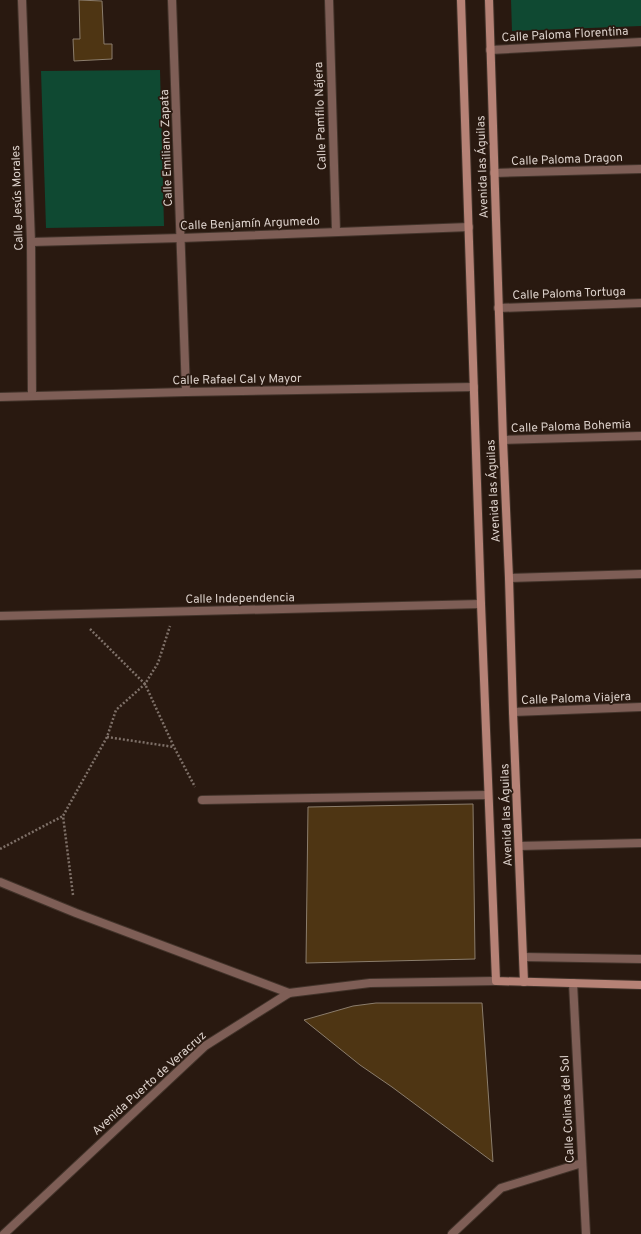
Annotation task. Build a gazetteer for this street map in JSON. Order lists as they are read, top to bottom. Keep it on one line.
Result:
{"streets":{"street":["Calle Paloma Florentina","Calle Pamfilo Nájera","Calle Emiliano Zapata","Calle Paloma Dragon","Avenida las Águilas","Calle Jesús Morales","Calle Benjamín Argumedo","Calle Paloma Tortuga","Calle Rafael Cal y Mayor","Calle Paloma Bohemia","Calle Independencia","Calle Paloma Viajera","Avenida Puerto de Veracruz","Calle Colinas del Sol"]},"crossings":[["Calle Paloma Florentina","Avenida las Águilas"],["Calle Pamfilo Nájera","Calle Benjamín Argumedo"],["Calle Emiliano Zapata","Calle Benjamín Argumedo"],["Calle Emiliano Zapata","Calle Rafael Cal y Mayor"],["Calle Paloma Dragon","Avenida las Águilas"],["Avenida las Águilas","Calle Benjamín Argumedo"],["Avenida las Águilas","Calle Paloma Tortuga"],["Avenida las Águilas","Calle Rafael Cal y Mayor"],["Avenida las Águilas","Calle Paloma Bohemia"],["Avenida las Águilas","Calle Independencia"],["Avenida las Águilas","Calle Paloma Viajera"],["Avenida las Águilas","Avenida Puerto de Veracruz"],["Calle Jesús Morales","Calle Benjamín Argumedo"],["Calle Jesús Morales","Calle Rafael Cal y Mayor"],["Avenida Puerto de Veracruz","Calle Colinas del Sol"]]}
